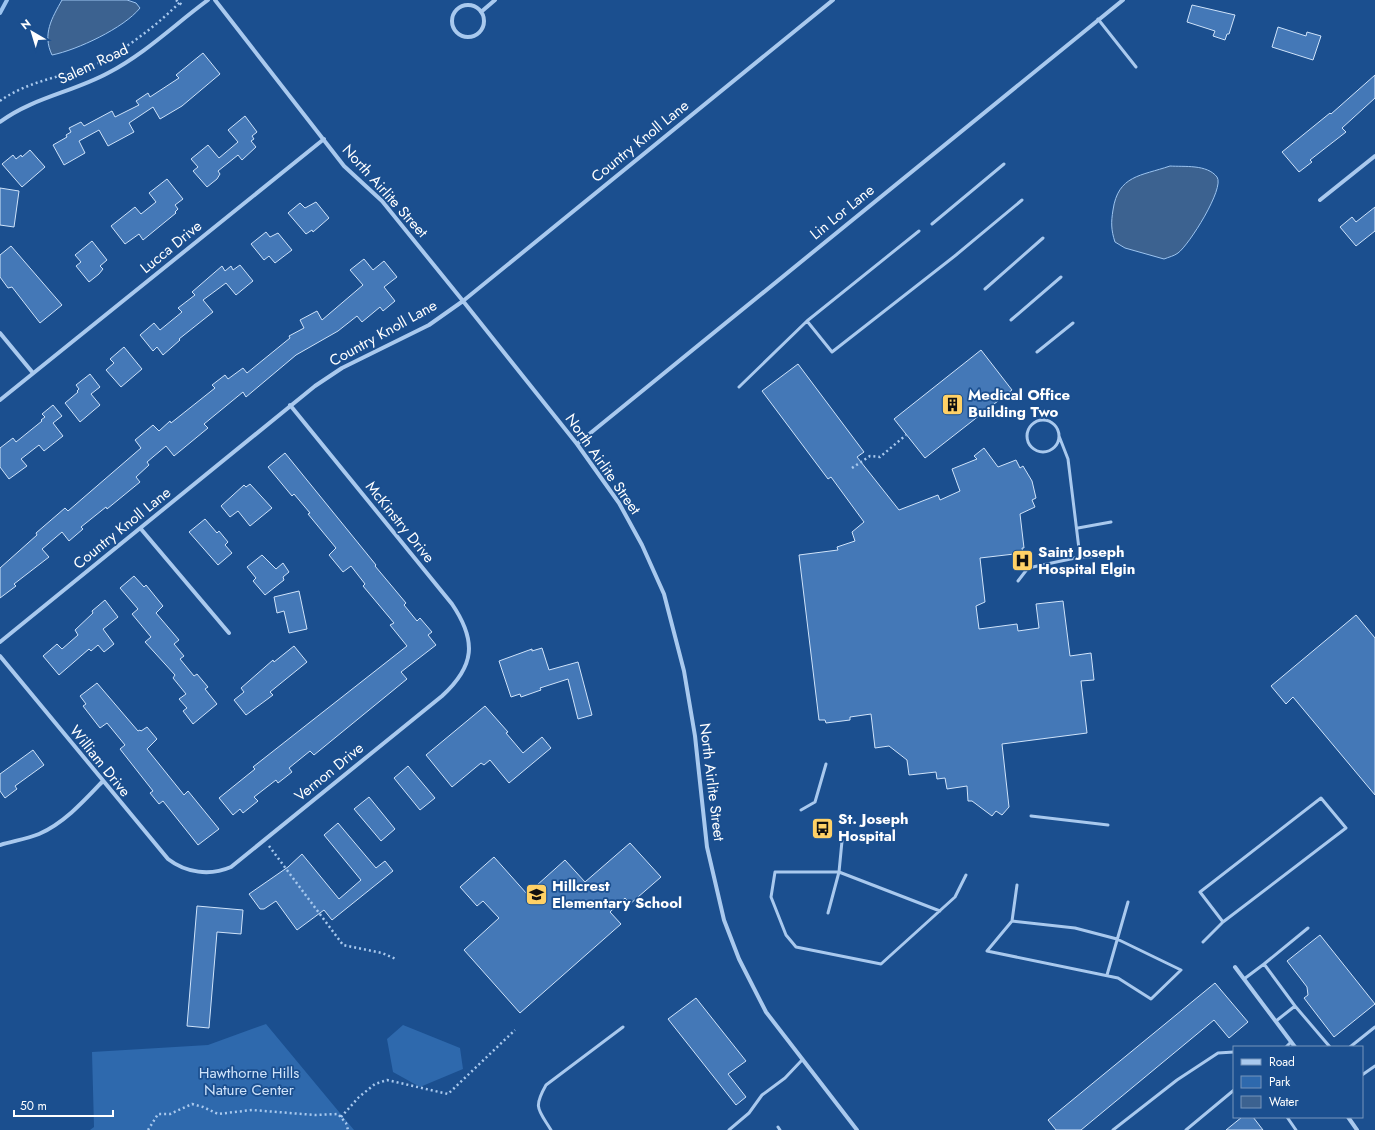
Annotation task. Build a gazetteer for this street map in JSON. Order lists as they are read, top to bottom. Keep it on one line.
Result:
{"streets":{"street":["Salem Road","Country Knoll Lane","North Airlite Street","Lin Lor Lane","Lucca Drive","McKinstry Drive","William Drive","Vernon Drive"]},"crossings":[["Country Knoll Lane","North Airlite Street"],["Country Knoll Lane","McKinstry Drive"],["North Airlite Street","Lin Lor Lane"],["North Airlite Street","Lucca Drive"],["McKinstry Drive","Vernon Drive"],["William Drive","Vernon Drive"]],"parks":["Hawthorne Hills Nature Center"],"places":{"building":["Medical Office Building Two"],"hospital":["Saint Joseph Hospital Elgin"],"bus stop":["St. Joseph Hospital"],"school or university":["Hillcrest Elementary School"]},"legend":["Road","Park","Water"],"scale_bar":"50 m","north":"top left"}
